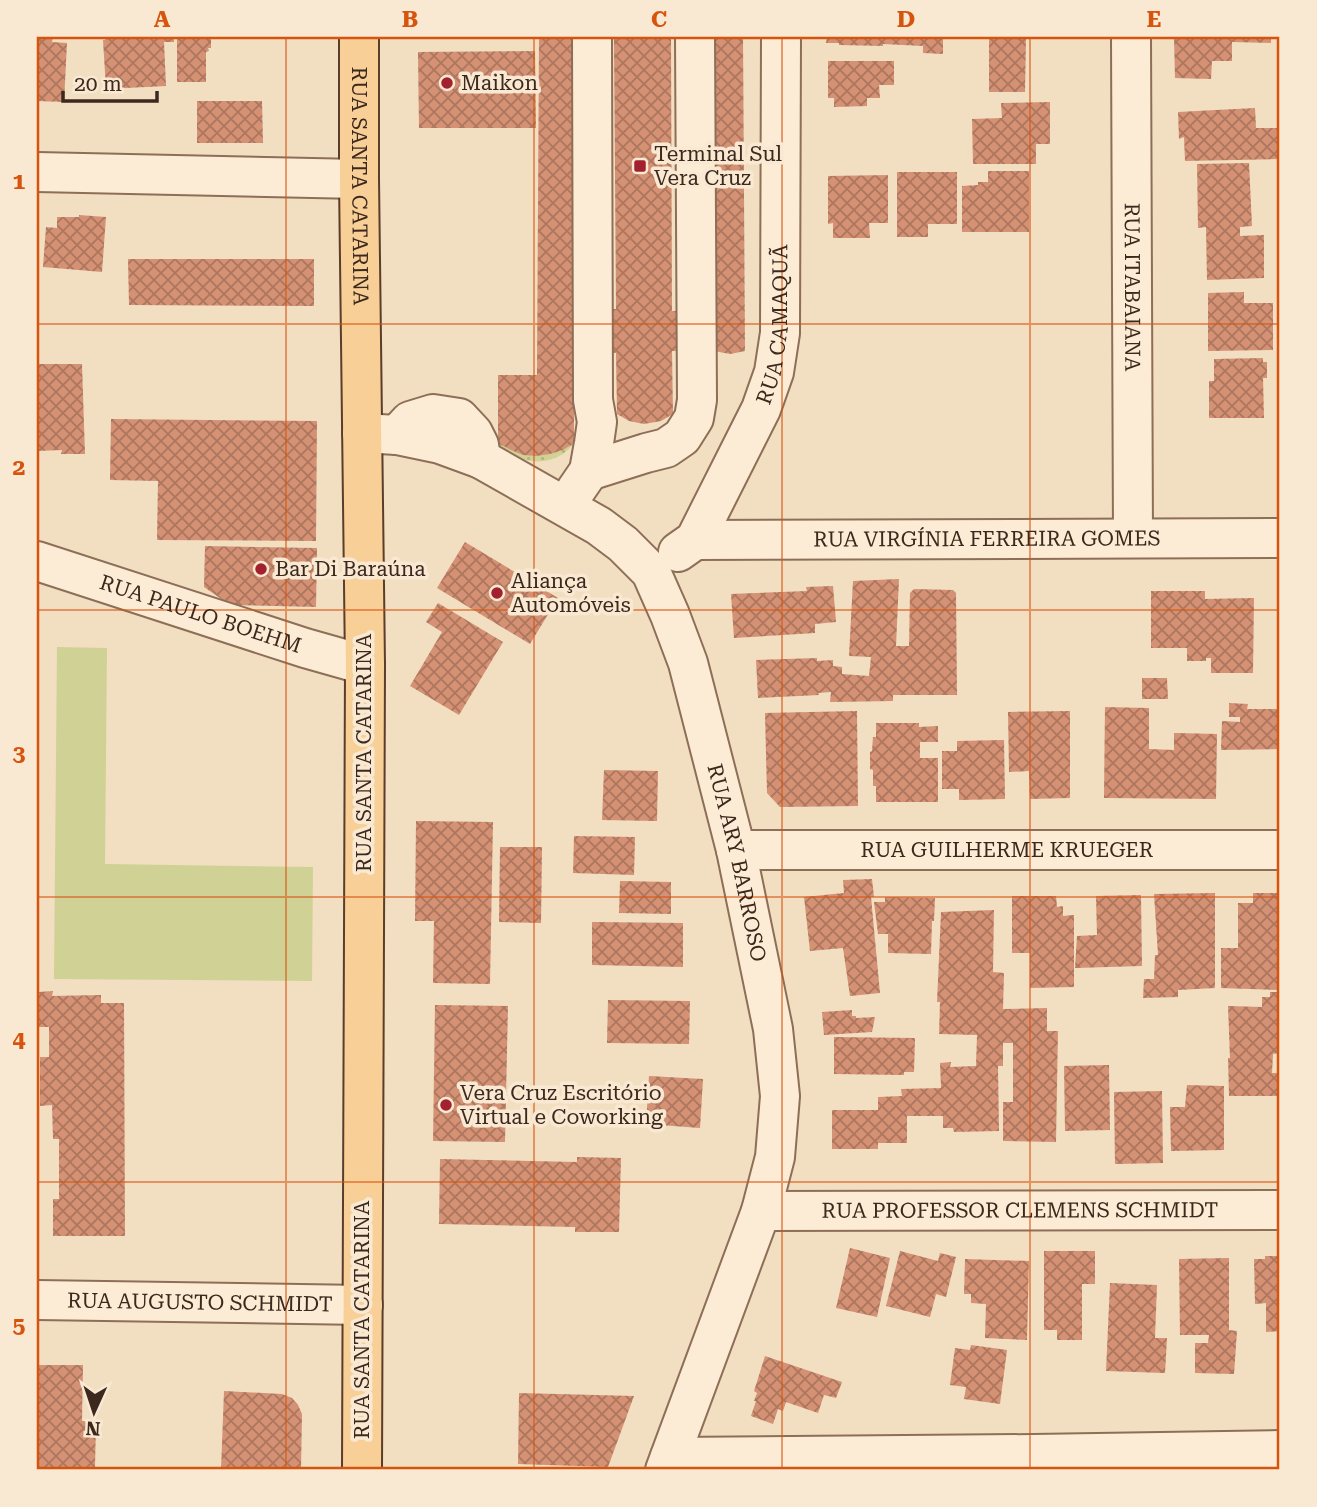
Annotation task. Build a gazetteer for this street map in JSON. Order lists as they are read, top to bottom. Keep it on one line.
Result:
{"streets":{"main road":["RUA SANTA CATARINA"],"street":["RUA ITABAIANA","RUA CAMAQUÃ","RUA VIRGÍNIA FERREIRA GOMES","RUA PAULO BOEHM","RUA GUILHERME KRUEGER","RUA ARY BARROSO","RUA PROFESSOR CLEMENS SCHMIDT","RUA AUGUSTO SCHMIDT"]},"crossings":[["RUA SANTA CATARINA","RUA PAULO BOEHM"],["RUA SANTA CATARINA","RUA ARY BARROSO"],["RUA SANTA CATARINA","RUA AUGUSTO SCHMIDT"],["RUA ITABAIANA","RUA VIRGÍNIA FERREIRA GOMES"],["RUA CAMAQUÃ","RUA VIRGÍNIA FERREIRA GOMES"],["RUA CAMAQUÃ","RUA ARY BARROSO"],["RUA GUILHERME KRUEGER","RUA ARY BARROSO"],["RUA ARY BARROSO","RUA PROFESSOR CLEMENS SCHMIDT"]],"places":{"other":["Maikon","Bar Di Baraúna","Aliança Automóveis","Vera Cruz Escritório Virtual e Coworking"],"transit":["Terminal Sul Vera Cruz"]},"scale_bar":"20 m","north":"bottom","grid":{"columns":["A","B","C","D","E"],"rows":["1","2","3","4","5"]}}
